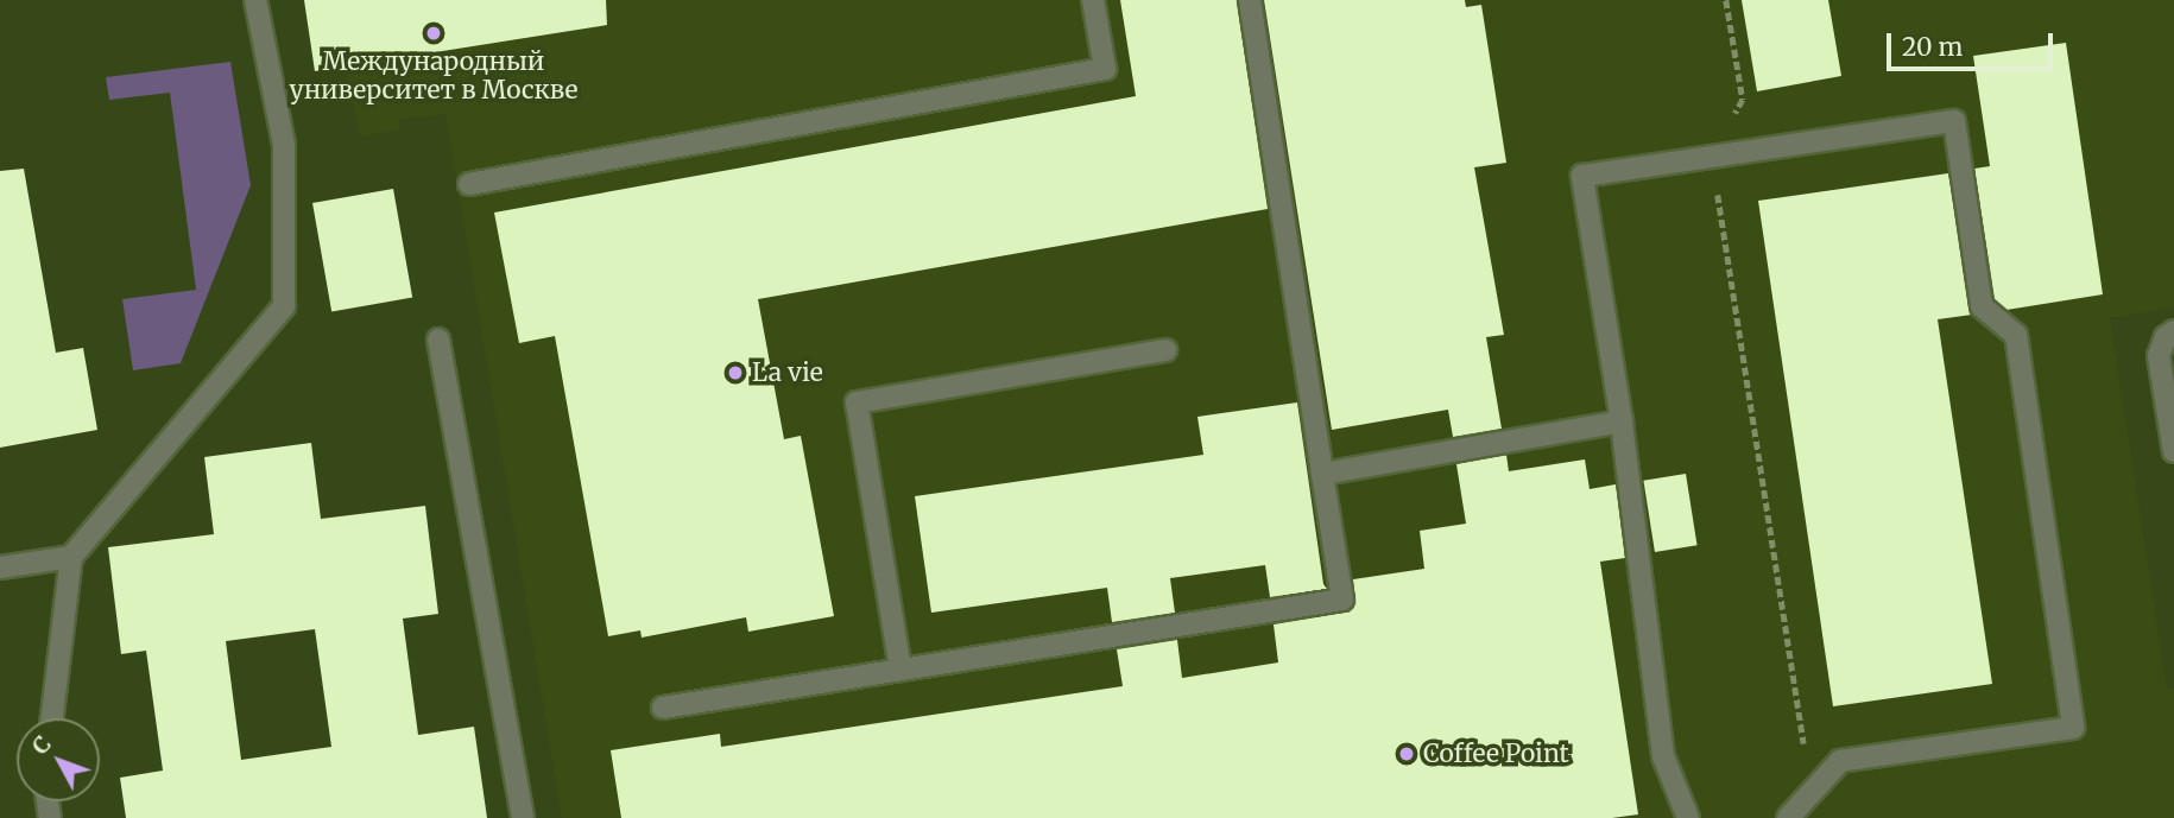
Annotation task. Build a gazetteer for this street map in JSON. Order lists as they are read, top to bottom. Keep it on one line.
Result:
{"places":["Международный университет в Москве","La vie","Coffee Point"],"scale_bar":"20 m","north":"top left"}
